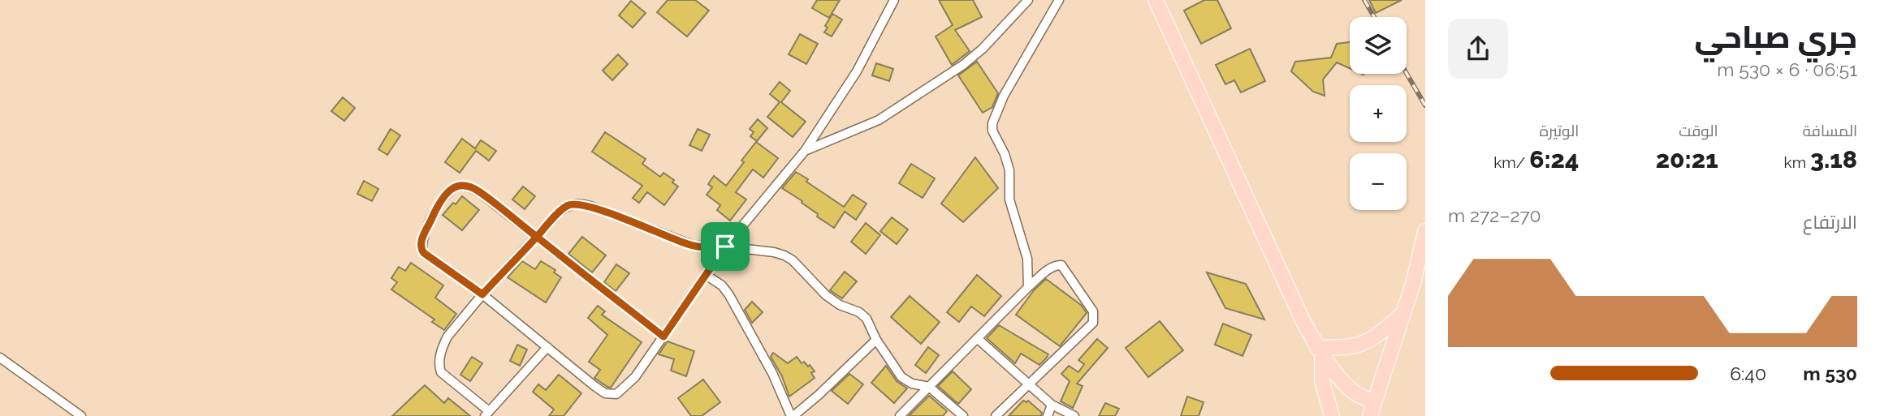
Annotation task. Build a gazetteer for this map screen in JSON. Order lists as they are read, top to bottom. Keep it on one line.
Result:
{"page":{"heading":["جري صباحي","06:51 · 6 × 530 m"],"map_buttons":["+","−"],"stats":[["المسافة","3.18 km"],["الوقت","20:21"],["الوتيرة","6:24 /km"]],"chart":["الارتفاع","270–272 m"],"list":[{"name":"530 m","note":"6:40"}]}}
